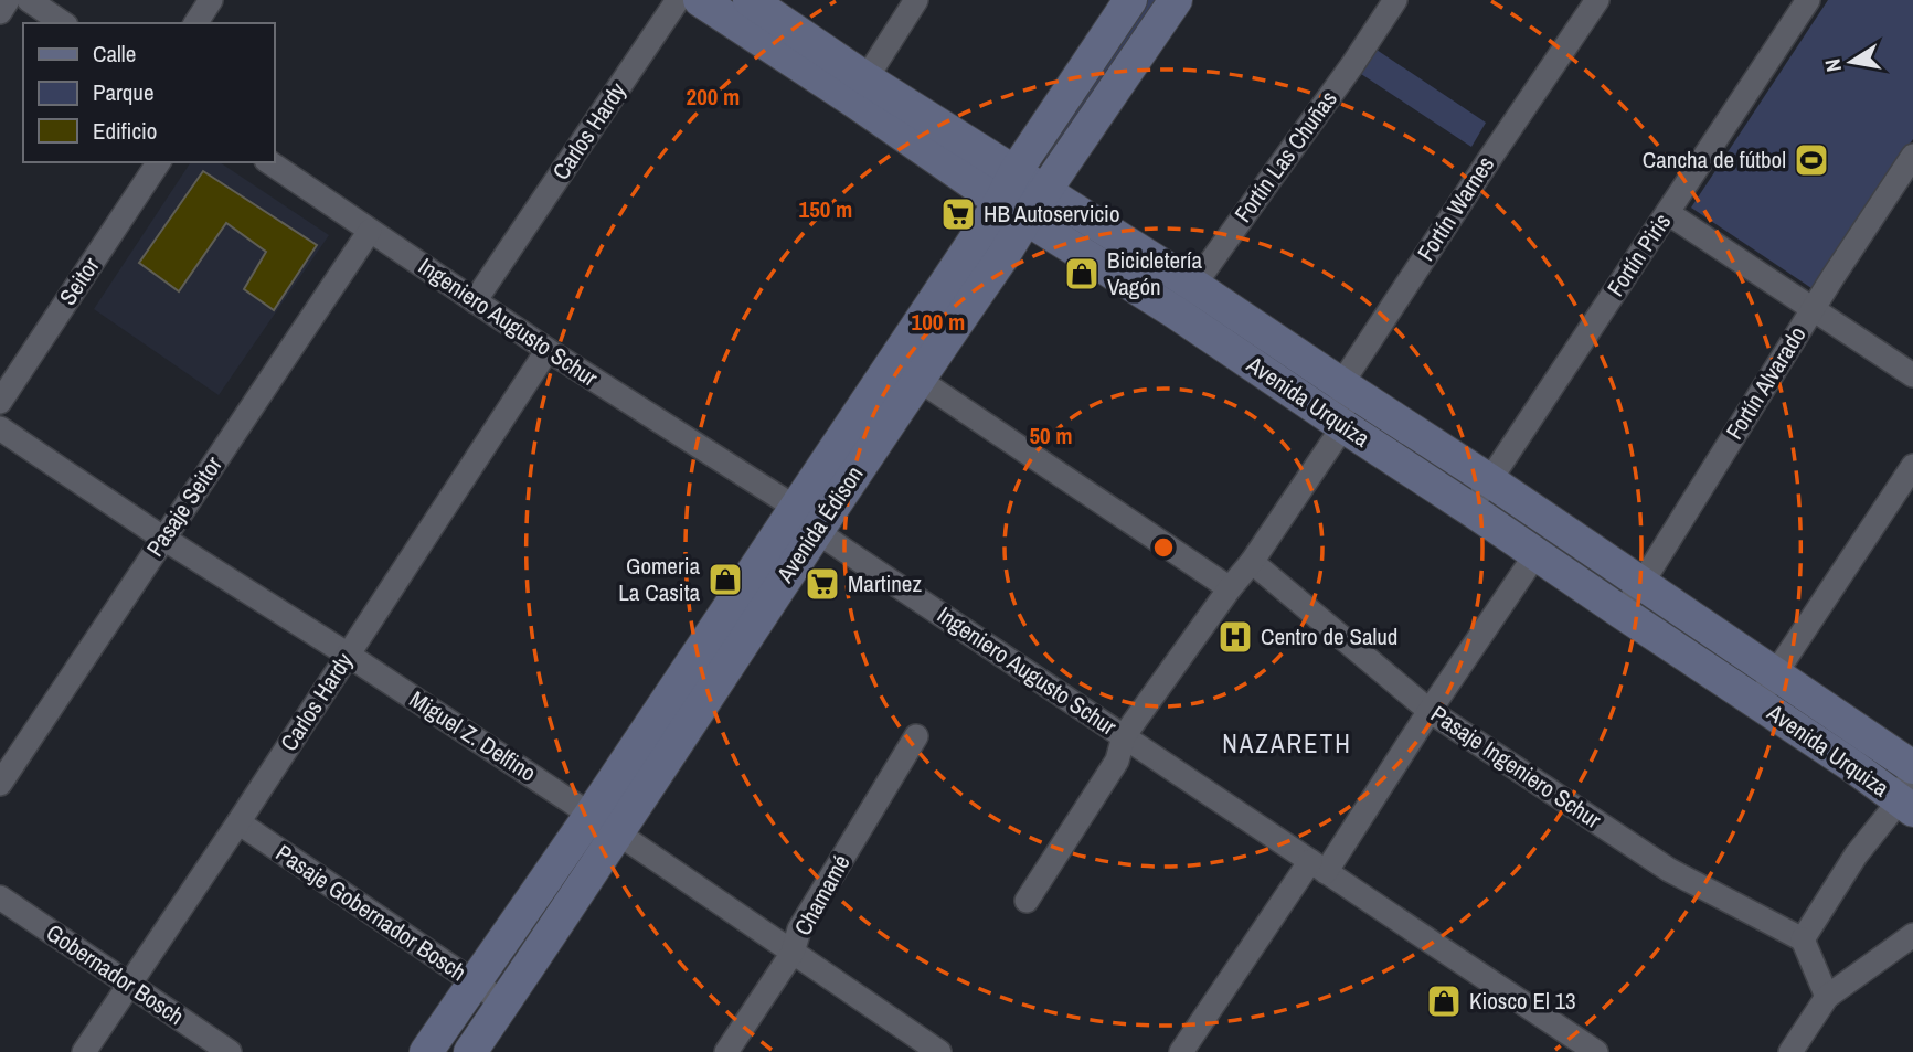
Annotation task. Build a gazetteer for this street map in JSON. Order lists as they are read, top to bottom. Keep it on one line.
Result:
{"streets":{"main road":["Avenida Urquiza","Avenida Édison"],"street":["Carlos Hardy","Fortín Las Chuñas","Fortín Warnes","Fortín Piris","Seitor","Ingeniero Augusto Schur","Fortín Alvarado","Pasaje Seitor","Miguel Z. Delfino","Pasaje Ingeniero Schur","Chamamé","Pasaje Gobernador Bosch","Gobernador Bosch"]},"crossings":[["Carlos Hardy","Ingeniero Augusto Schur"],["Carlos Hardy","Miguel Z. Delfino"],["Carlos Hardy","Pasaje Gobernador Bosch"],["Carlos Hardy","Gobernador Bosch"],["Fortín Las Chuñas","Avenida Urquiza"],["Fortín Warnes","Avenida Urquiza"],["Fortín Piris","Avenida Urquiza"],["Ingeniero Augusto Schur","Pasaje Seitor"],["Ingeniero Augusto Schur","Avenida Édison"],["Fortín Alvarado","Avenida Urquiza"],["Avenida Urquiza","Avenida Édison"],["Pasaje Seitor","Miguel Z. Delfino"],["Avenida Édison","Miguel Z. Delfino"],["Avenida Édison","Pasaje Gobernador Bosch"],["Miguel Z. Delfino","Chamamé"]],"districts":["NAZARETH"],"places":{"sports":["Cancha de fútbol"],"supermarket":["HB Autoservicio","Martinez"],"shop":["Bicicletería Vagón","Gomeria La Casita","Kiosco El 13"],"hospital":["Centro de Salud"]},"legend":["Calle","Parque","Edificio"],"north":"left","rings":["200 m","150 m","100 m","50 m"]}
